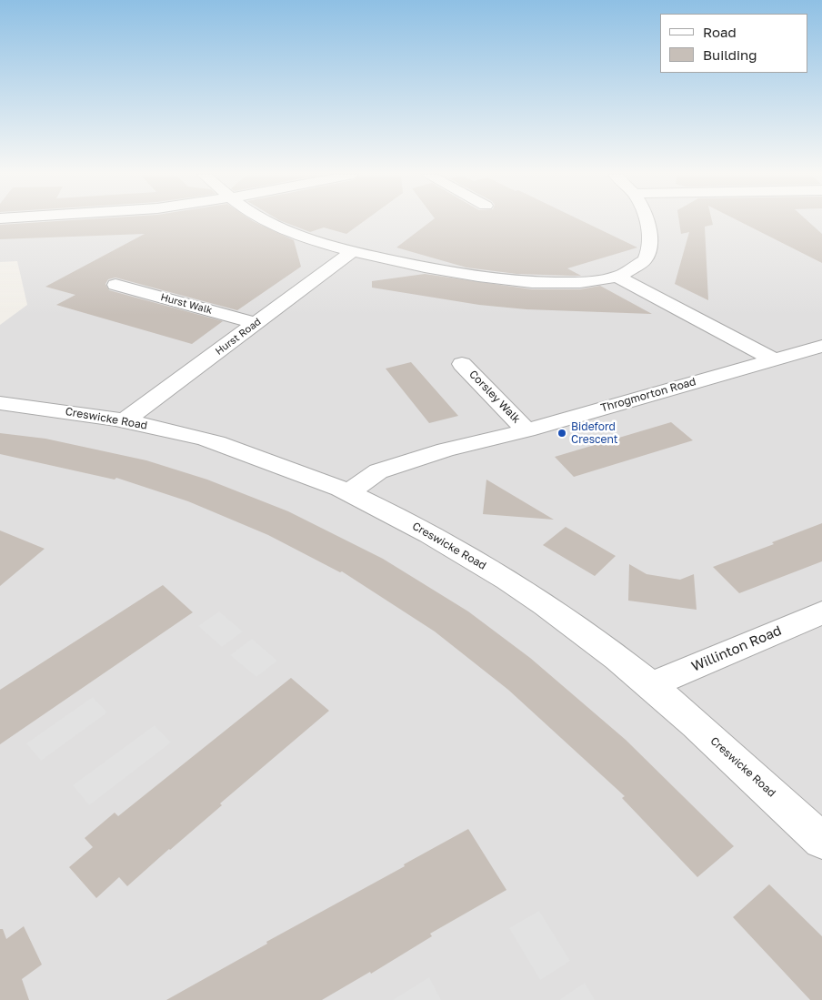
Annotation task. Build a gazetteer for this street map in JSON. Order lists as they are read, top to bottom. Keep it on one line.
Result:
{"streets":{"street":["Hurst Walk","Hurst Road","Throgmorton Road","Corsley Walk","Creswicke Road","Willinton Road"]},"crossings":[["Hurst Walk","Hurst Road"],["Hurst Road","Creswicke Road"],["Throgmorton Road","Corsley Walk"],["Throgmorton Road","Creswicke Road"],["Creswicke Road","Willinton Road"]],"places":["Bideford Crescent"],"legend":["Road","Building"]}
